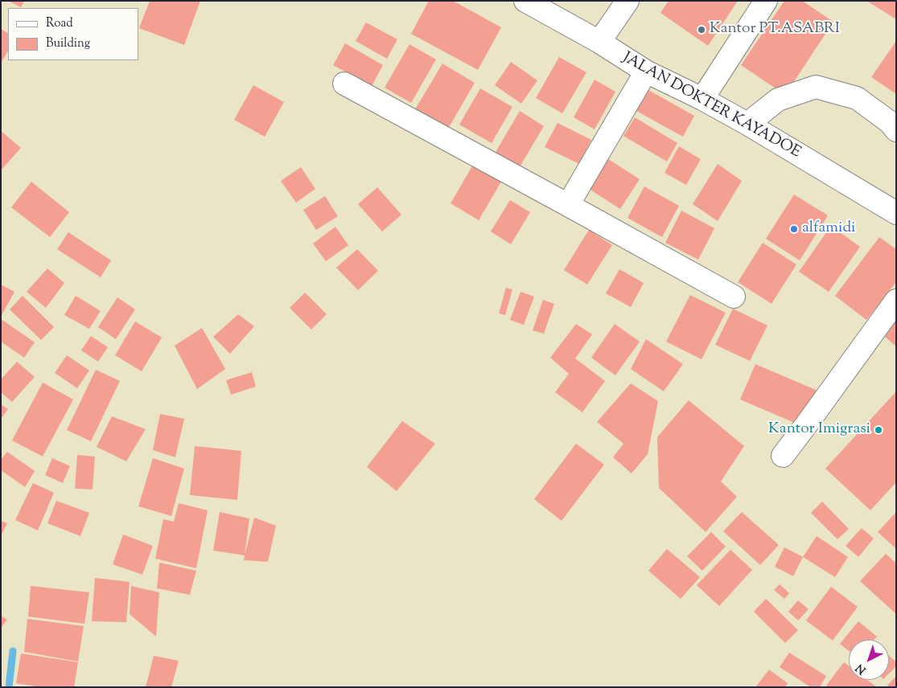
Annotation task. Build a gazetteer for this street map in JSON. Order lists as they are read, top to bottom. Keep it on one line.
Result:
{"streets":{"street":["JALAN DOKTER KAYADOE"]},"places":["Kantor PT.ASABRI","alfamidi","Kantor Imigrasi"],"legend":["Road","Building"],"north":"bottom left"}
